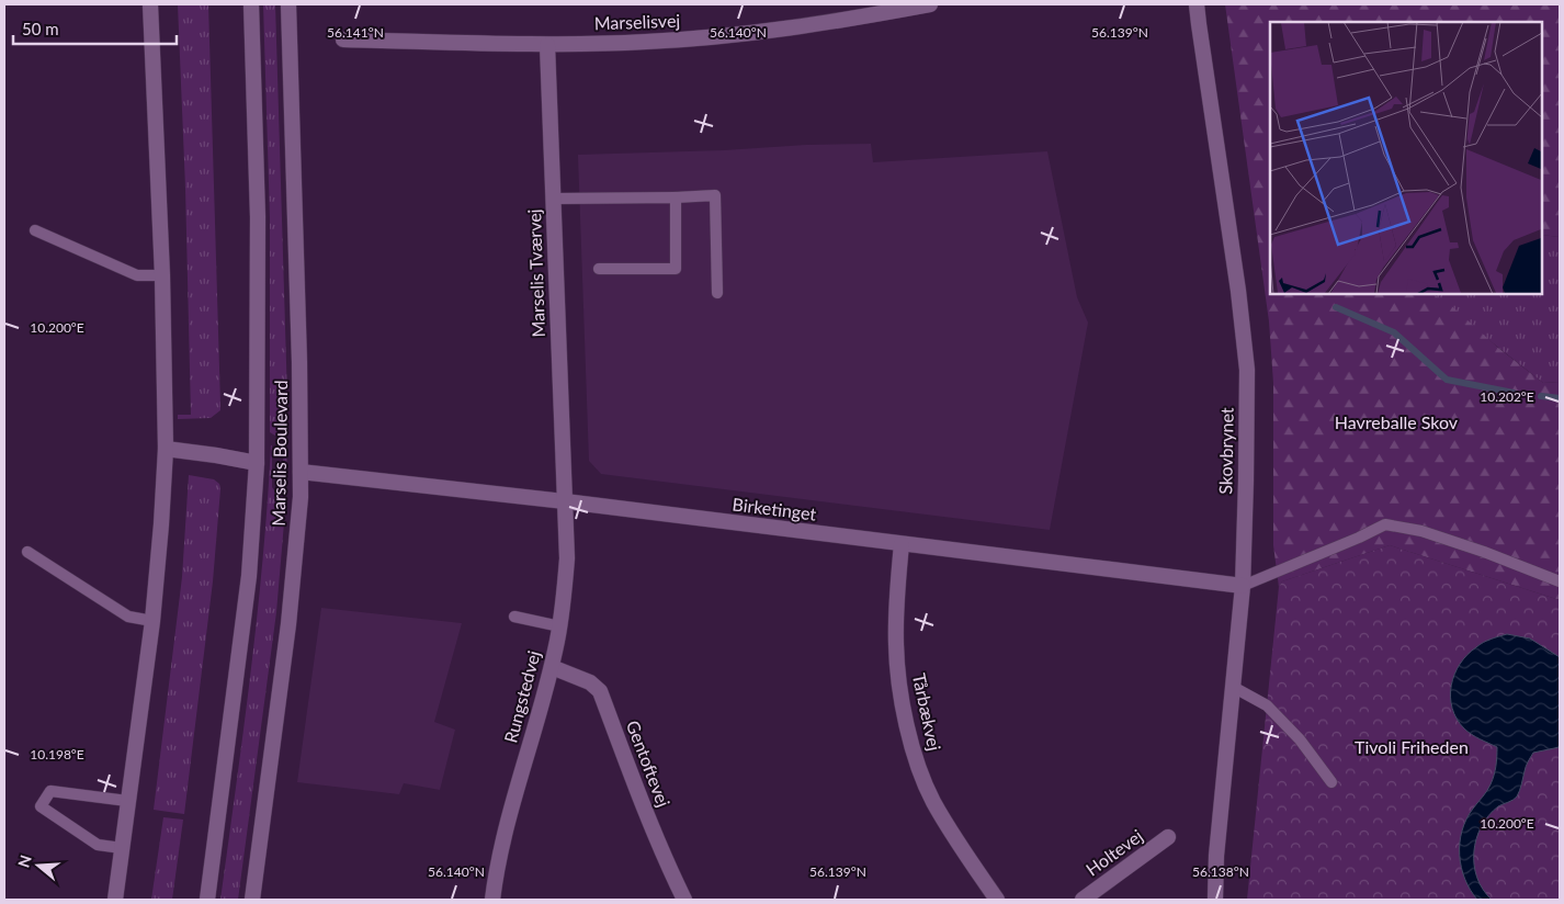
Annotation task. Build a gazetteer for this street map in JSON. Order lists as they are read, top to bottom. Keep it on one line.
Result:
{"streets":{"street":["Marselisvej","Marselis Tværvej","Skovbrynet","Marselis Boulevard","Birketinget","Rungstedvej","Tårbækvej","Gentoftevej","Holtevej"]},"crossings":[["Marselisvej","Marselis Tværvej"],["Marselis Tværvej","Birketinget"],["Marselis Tværvej","Rungstedvej"],["Skovbrynet","Birketinget"],["Marselis Boulevard","Birketinget"],["Birketinget","Rungstedvej"],["Birketinget","Tårbækvej"],["Rungstedvej","Gentoftevej"]],"parks":["Havreballe Skov","Tivoli Friheden"],"scale_bar":"50 m","north":"left","coordinates":["56.141°N","56.140°N","56.139°N","10.200°E","10.202°E","10.198°E","56.138°N"]}
